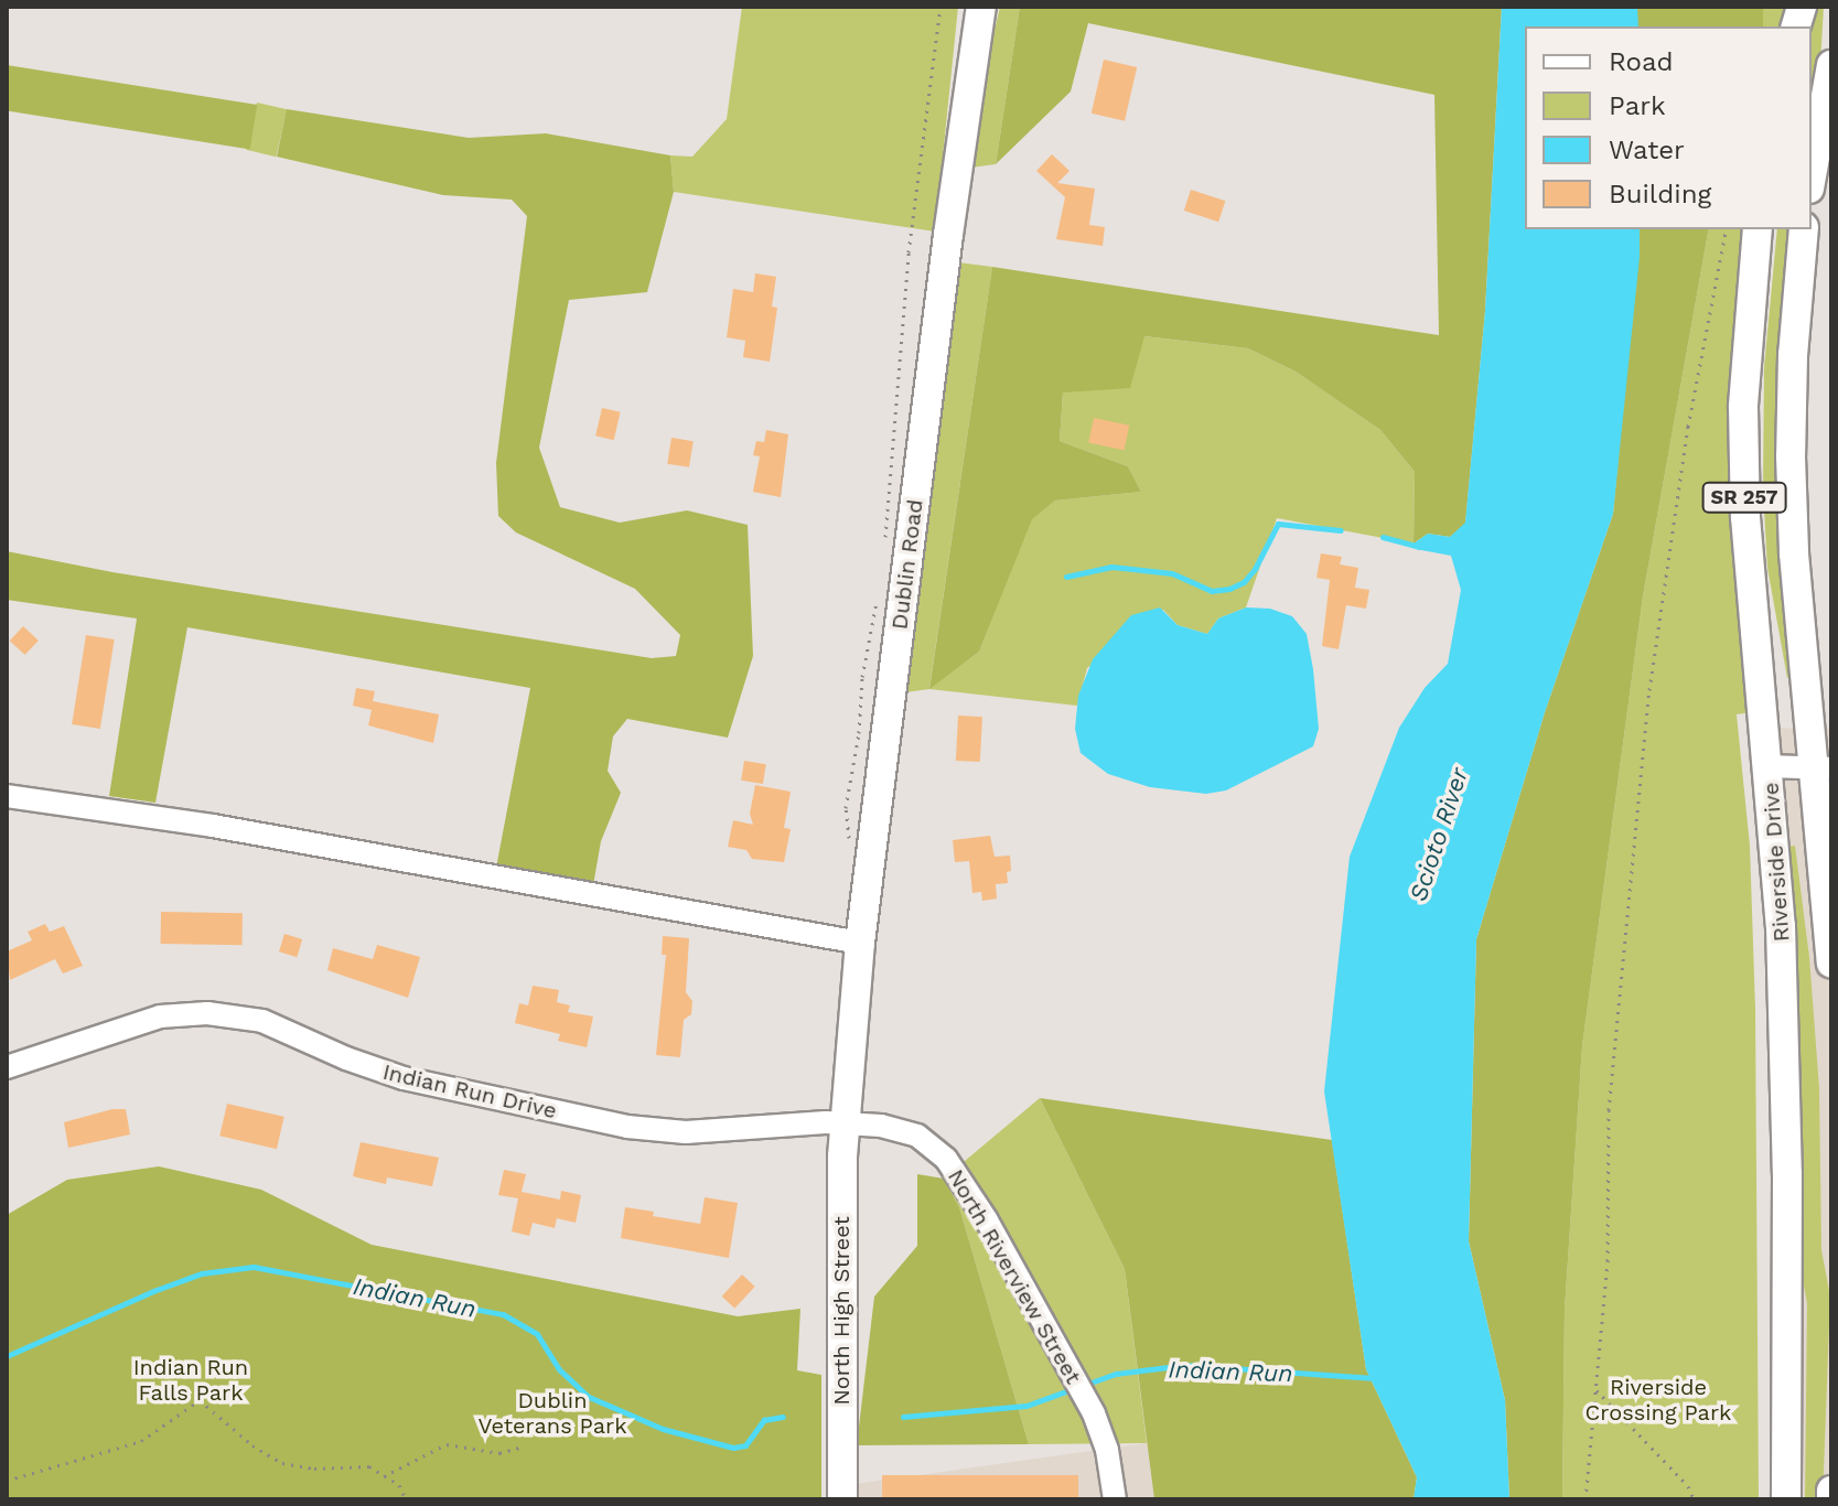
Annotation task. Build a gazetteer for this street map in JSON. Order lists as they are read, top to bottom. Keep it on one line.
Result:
{"streets":{"main road":["SR 257","Dublin Road","Riverside Drive","North High Street"],"street":["Indian Run Drive","North Riverview Street"]},"crossings":[["Dublin Road","Indian Run Drive"],["Dublin Road","North Riverview Street"],["Dublin Road","North High Street"],["Indian Run Drive","North Riverview Street"],["Indian Run Drive","North High Street"],["North Riverview Street","North High Street"]],"water":["Scioto River","Indian Run"],"parks":["Indian Run Falls Park","Riverside Crossing Park","Dublin Veterans Park"],"legend":["Road","Park","Water","Building"]}
